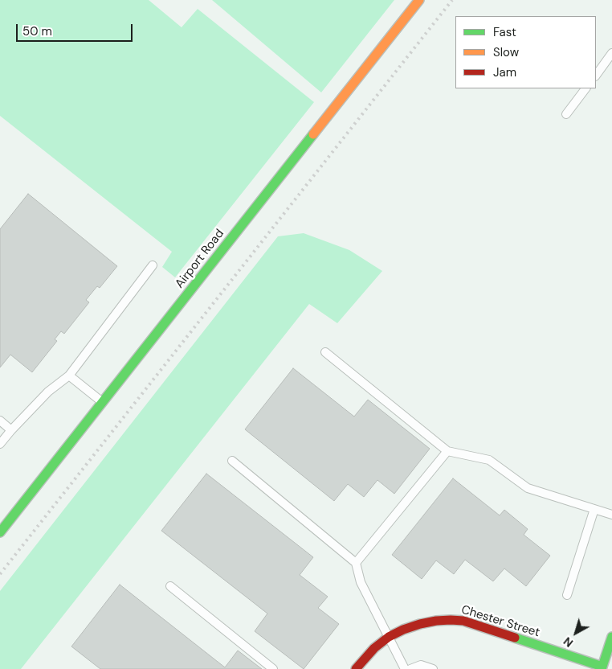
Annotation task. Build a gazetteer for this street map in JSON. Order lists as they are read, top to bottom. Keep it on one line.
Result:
{"streets":{"street":["Airport Road","Chester Street"]},"legend":["Fast","Slow","Jam"],"scale_bar":"50 m","north":"bottom left"}
